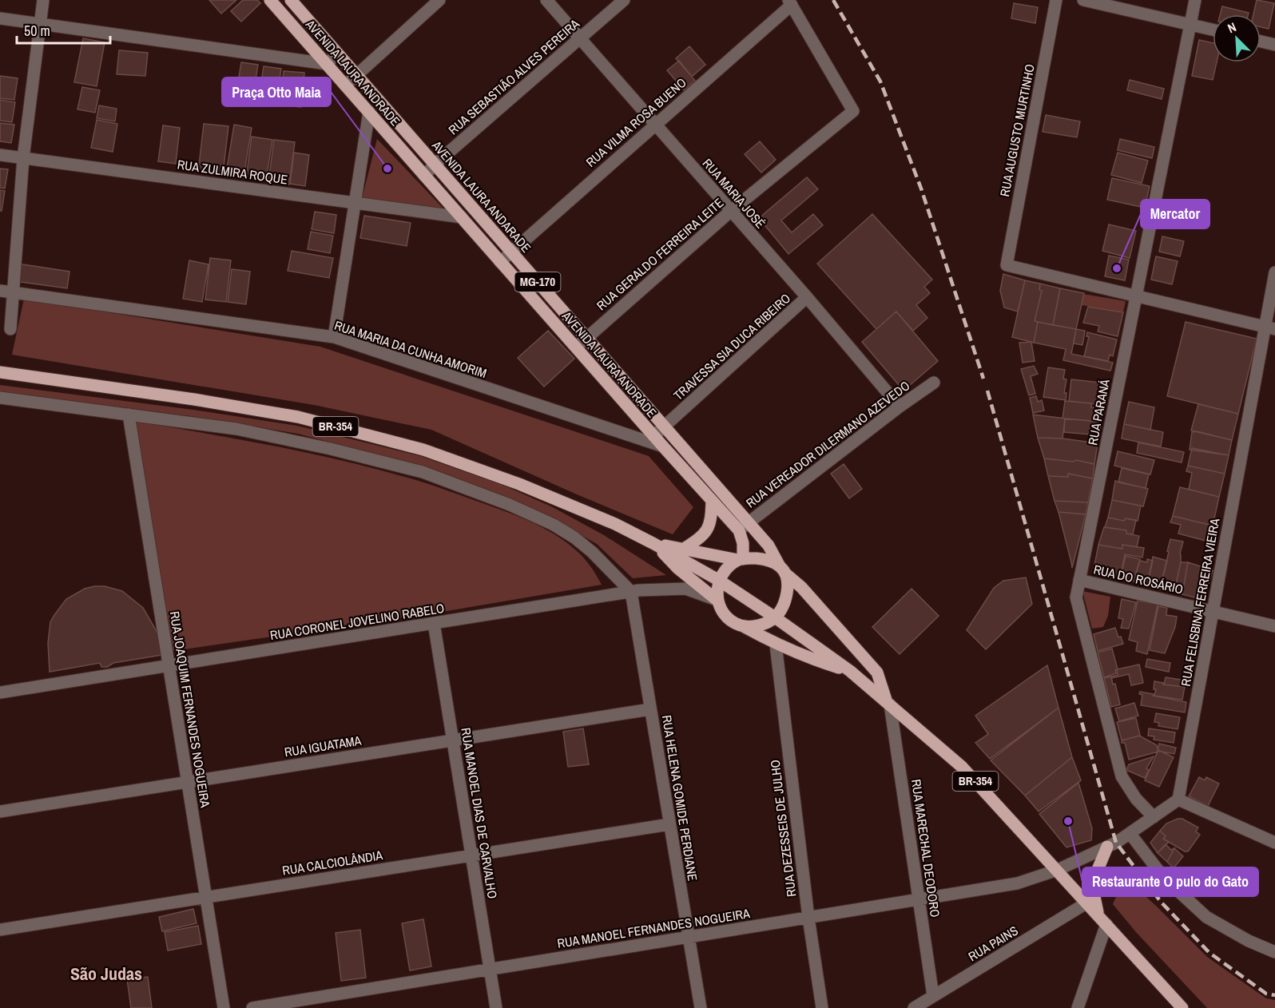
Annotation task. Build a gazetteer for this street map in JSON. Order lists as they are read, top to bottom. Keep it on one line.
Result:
{"streets":{"main road":["AVENIDA LAURA ANDRADE","AVENIDA LAURA ANDARADE","MG-170","BR-354"],"street":["RUA SEBASTIÃO ALVES PEREIRA","RUA VILMA ROSA BUENO","RUA AUGUSTO MURTINHO","RUA ZULMIRA ROQUE","RUA MARIA JOSÉ","RUA GERALDO FERREIRA LEITE","TRAVESSA SIA DUCA RIBEIRO","RUA MARIA DA CUNHA AMORIM","RUA PARANÁ","RUA VEREADOR DILERMANO AZEVEDO","RUA DO ROSÁRIO","RUA FELISBINA FERREIRA VIEIRA","RUA CORONEL JOVELINO RABELO","RUA JOAQUIM FERNANDES NOGUEIRA","RUA IGUATAMA","RUA HELENA GOMIDE PERDIANE","RUA MANOEL DIAS DE CARVALHO","RUA DEZESSEIS DE JULHO","RUA MARECHAL DEODORO","RUA CALCIOLÂNDIA","RUA MANOEL FERNANDES NOGUEIRA","RUA PAINS"]},"crossings":[["AVENIDA LAURA ANDRADE","RUA SEBASTIÃO ALVES PEREIRA"],["AVENIDA LAURA ANDRADE","RUA VILMA ROSA BUENO"],["AVENIDA LAURA ANDRADE","RUA ZULMIRA ROQUE"],["AVENIDA LAURA ANDRADE","AVENIDA LAURA ANDARADE"],["AVENIDA LAURA ANDRADE","RUA GERALDO FERREIRA LEITE"],["AVENIDA LAURA ANDRADE","TRAVESSA SIA DUCA RIBEIRO"],["AVENIDA LAURA ANDRADE","RUA MARIA DA CUNHA AMORIM"],["AVENIDA LAURA ANDRADE","RUA VEREADOR DILERMANO AZEVEDO"],["RUA SEBASTIÃO ALVES PEREIRA","RUA MARIA JOSÉ"],["RUA SEBASTIÃO ALVES PEREIRA","AVENIDA LAURA ANDARADE"],["RUA VILMA ROSA BUENO","RUA MARIA JOSÉ"],["RUA VILMA ROSA BUENO","AVENIDA LAURA ANDARADE"],["RUA VILMA ROSA BUENO","RUA GERALDO FERREIRA LEITE"],["RUA AUGUSTO MURTINHO","RUA PARANÁ"],["RUA MARIA JOSÉ","RUA GERALDO FERREIRA LEITE"],["RUA MARIA JOSÉ","TRAVESSA SIA DUCA RIBEIRO"],["RUA MARIA JOSÉ","RUA VEREADOR DILERMANO AZEVEDO"],["AVENIDA LAURA ANDARADE","RUA GERALDO FERREIRA LEITE"],["AVENIDA LAURA ANDARADE","TRAVESSA SIA DUCA RIBEIRO"],["AVENIDA LAURA ANDARADE","RUA VEREADOR DILERMANO AZEVEDO"],["RUA PARANÁ","RUA DO ROSÁRIO"],["BR-354","RUA MARECHAL DEODORO"],["BR-354","RUA MANOEL FERNANDES NOGUEIRA"],["BR-354","RUA PAINS"],["RUA DO ROSÁRIO","RUA FELISBINA FERREIRA VIEIRA"],["RUA CORONEL JOVELINO RABELO","RUA JOAQUIM FERNANDES NOGUEIRA"],["RUA CORONEL JOVELINO RABELO","RUA HELENA GOMIDE PERDIANE"],["RUA CORONEL JOVELINO RABELO","RUA MANOEL DIAS DE CARVALHO"],["RUA JOAQUIM FERNANDES NOGUEIRA","RUA IGUATAMA"],["RUA JOAQUIM FERNANDES NOGUEIRA","RUA CALCIOLÂNDIA"],["RUA IGUATAMA","RUA HELENA GOMIDE PERDIANE"],["RUA IGUATAMA","RUA MANOEL DIAS DE CARVALHO"],["RUA HELENA GOMIDE PERDIANE","RUA CALCIOLÂNDIA"],["RUA HELENA GOMIDE PERDIANE","RUA MANOEL FERNANDES NOGUEIRA"],["RUA MANOEL DIAS DE CARVALHO","RUA CALCIOLÂNDIA"],["RUA MANOEL DIAS DE CARVALHO","RUA MANOEL FERNANDES NOGUEIRA"],["RUA DEZESSEIS DE JULHO","RUA MANOEL FERNANDES NOGUEIRA"],["RUA MARECHAL DEODORO","RUA MANOEL FERNANDES NOGUEIRA"],["RUA MARECHAL DEODORO","RUA PAINS"]],"districts":["São Judas"],"places":["Praça Otto Maia","Mercator","Restaurante O pulo do Gato"],"scale_bar":"50 m","north":"top left"}
